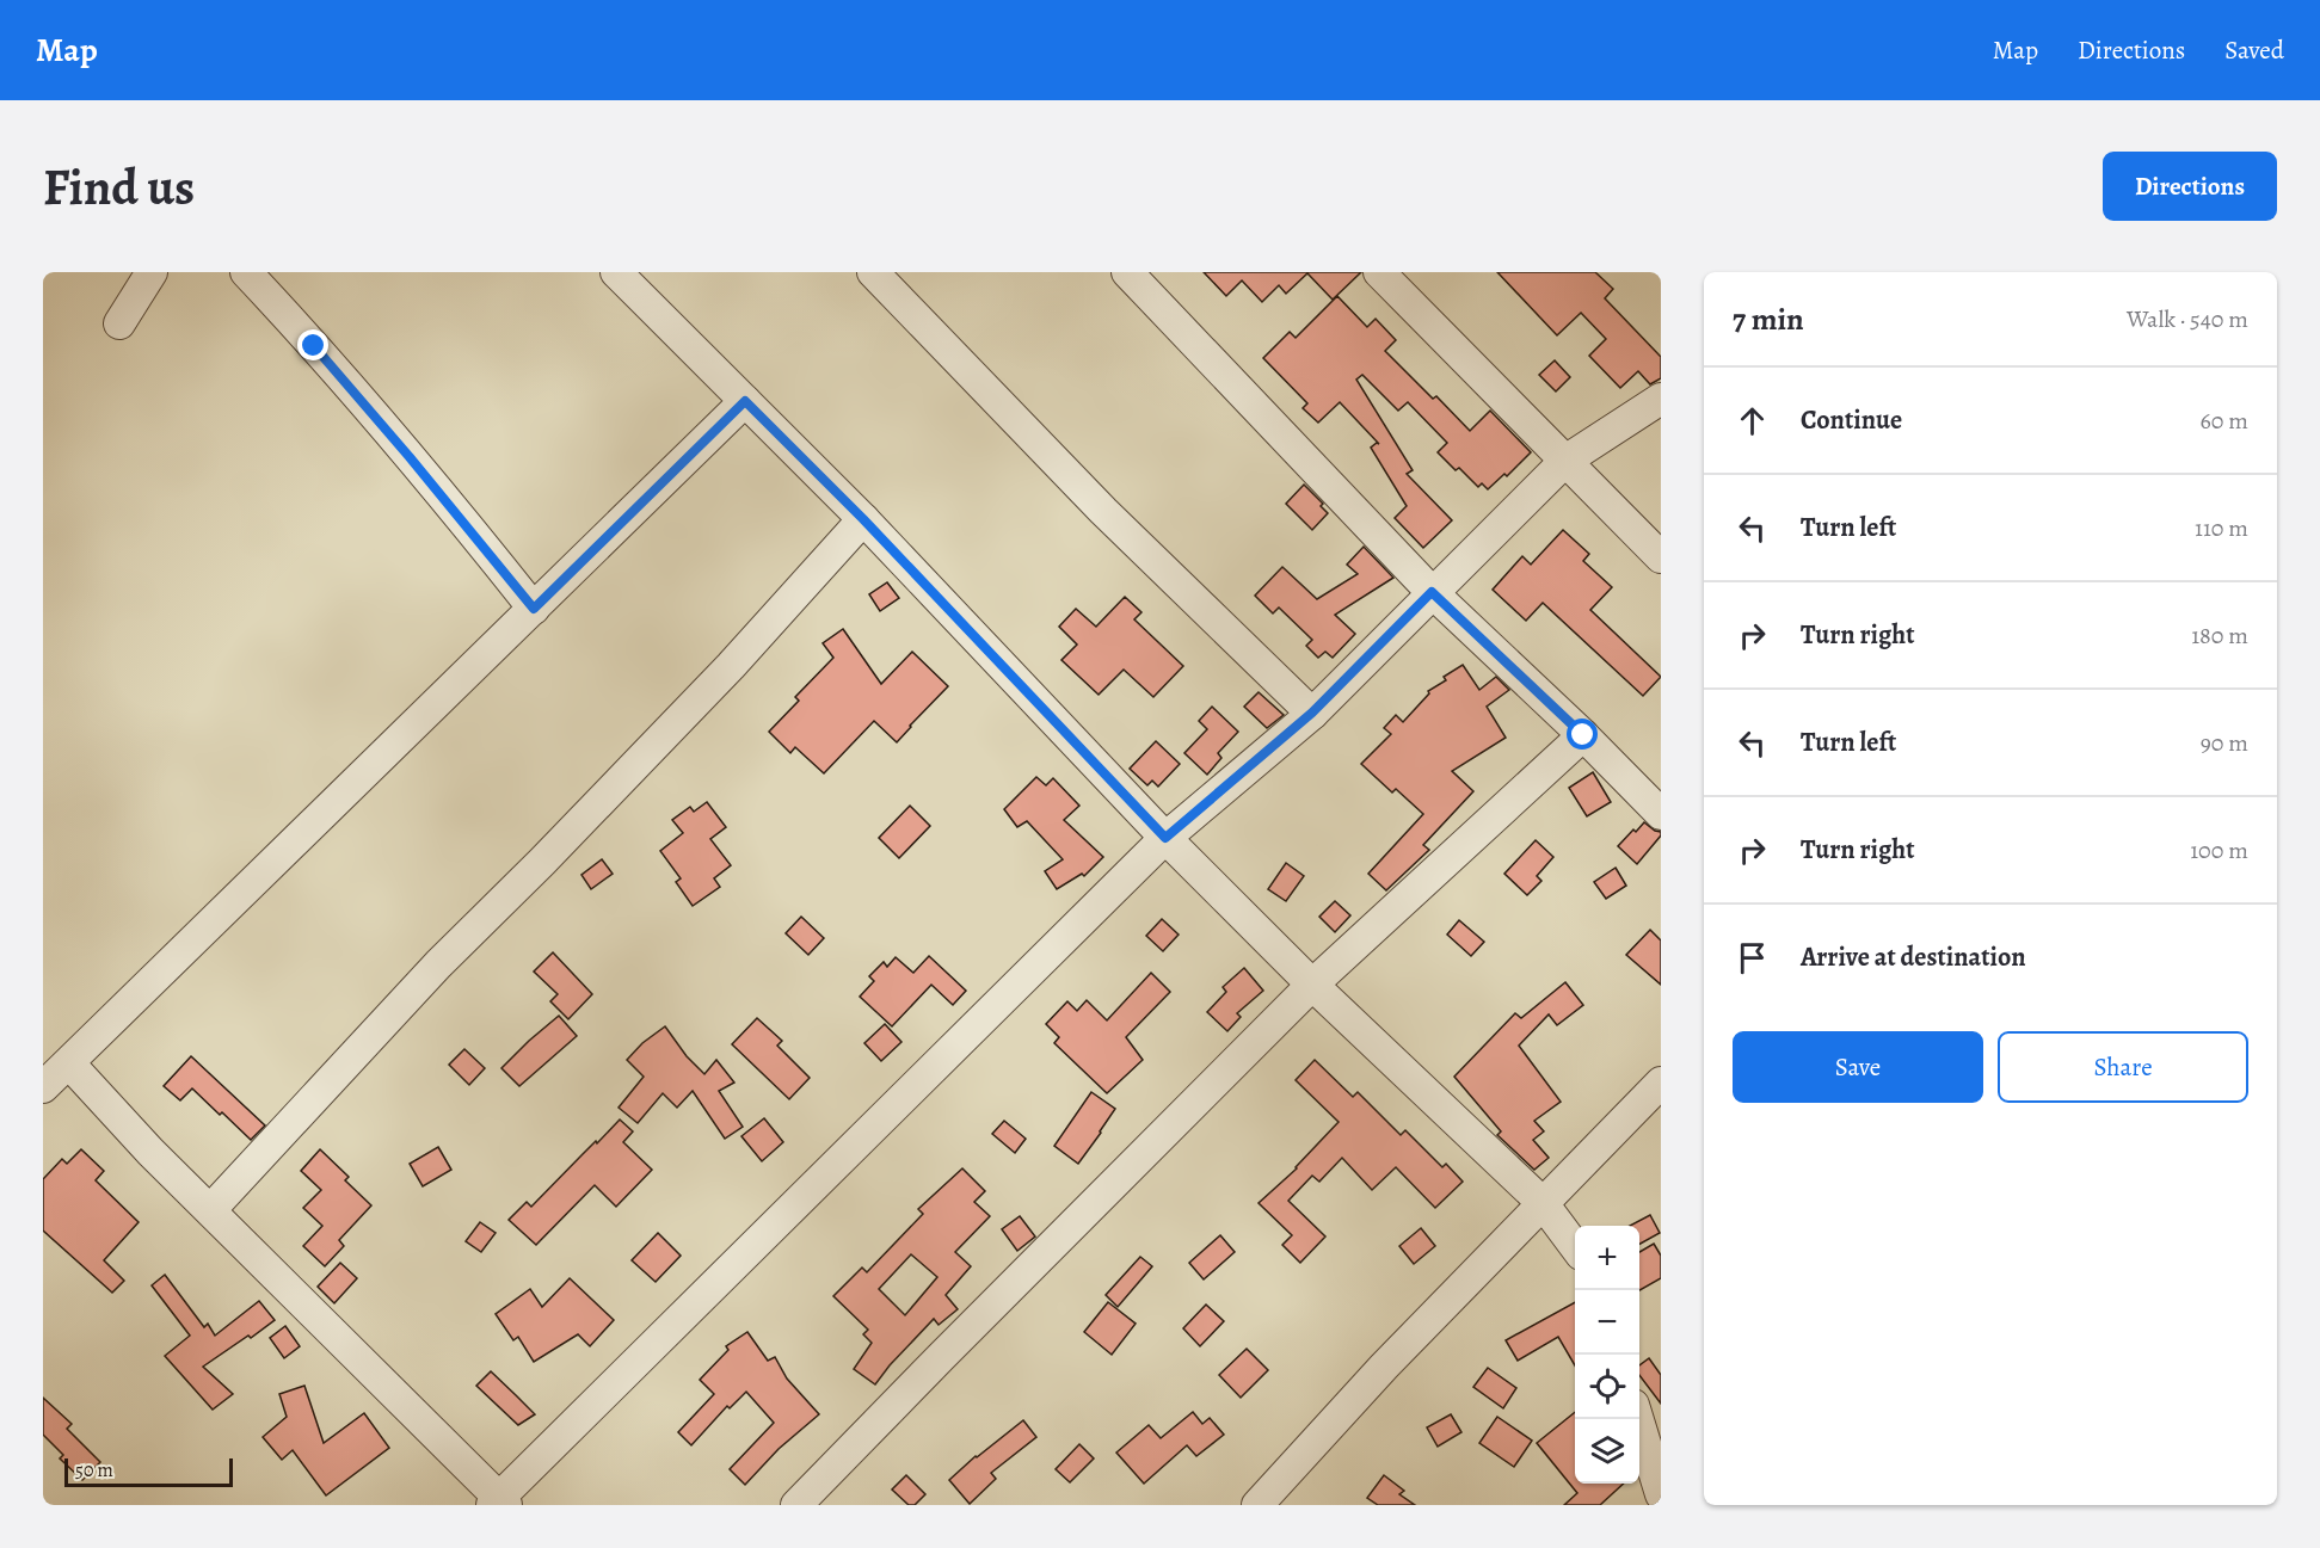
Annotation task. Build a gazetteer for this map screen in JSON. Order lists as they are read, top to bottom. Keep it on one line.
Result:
{"scale_bar":"50 m","page":{"header":"Map","nav":["Map","Directions","Saved"],"buttons":["Directions",["Save","Share"]],"title":"Find us","heading":["7 min","Walk · 540 m"],"list":[["Continue","60 m"],["Turn left","110 m"],["Turn right","180 m"],["Turn left","90 m"],["Turn right","100 m"],"Arrive at destination"],"map_buttons":["+","−"],"scale":"50 m"}}
